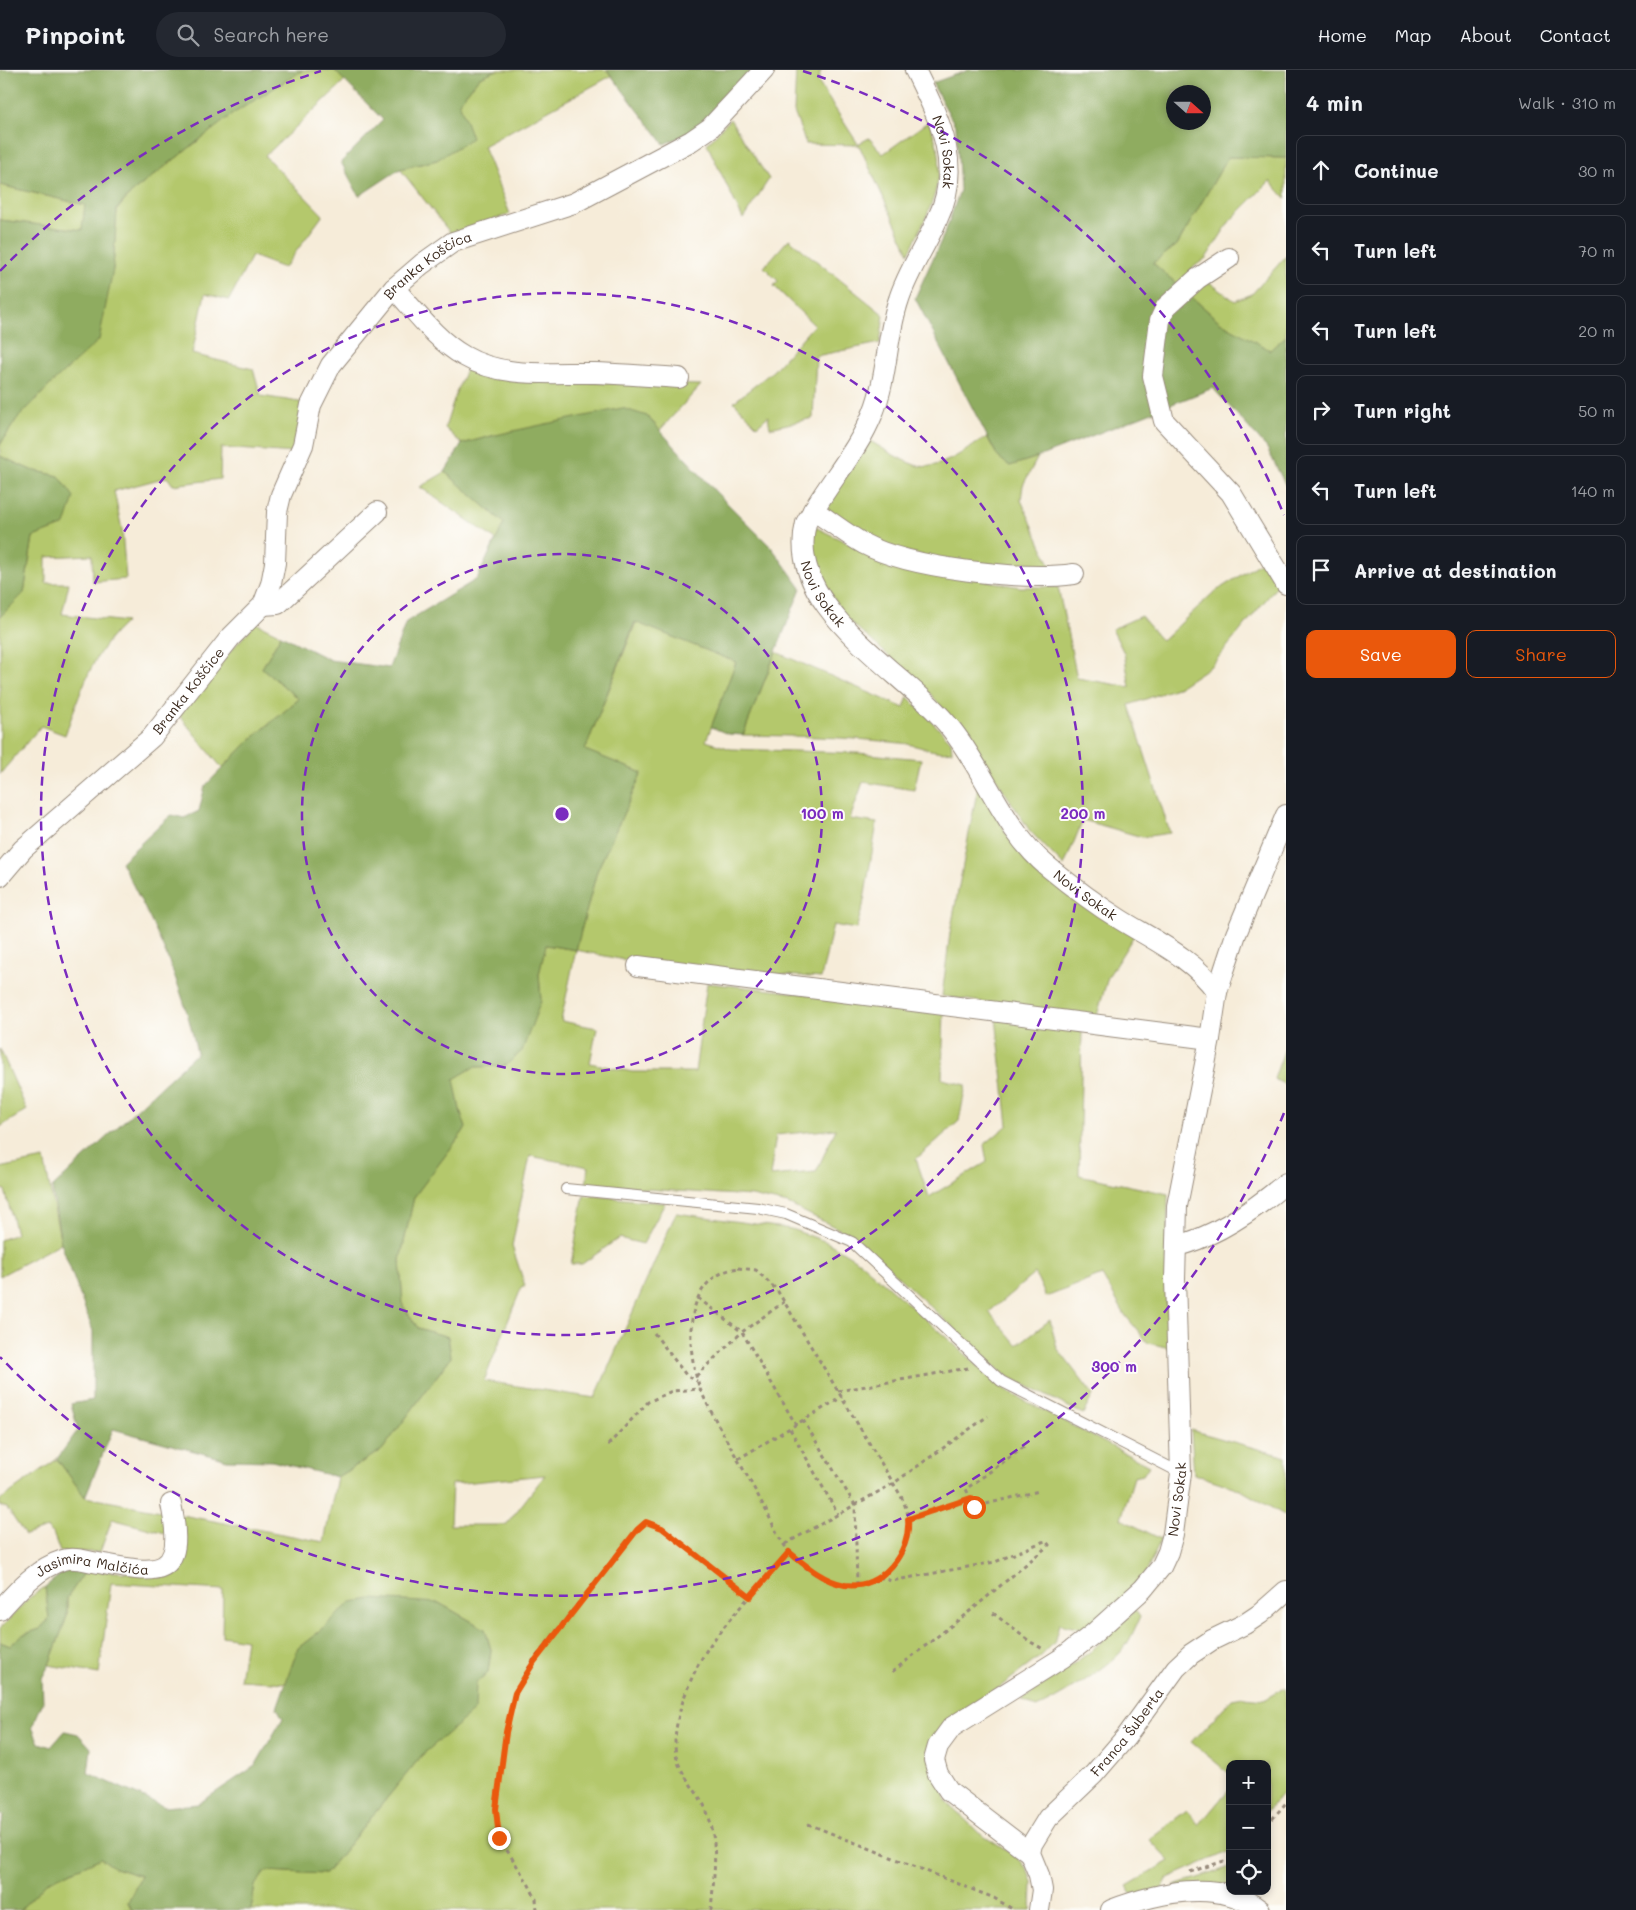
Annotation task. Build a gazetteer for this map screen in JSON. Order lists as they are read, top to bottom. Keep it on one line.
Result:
{"streets":{"street":["Novi Sokak","Branka Koščica","Branka Koščice","Jasimira Malčića","Franca Šuberta"]},"crossings":[["Novi Sokak","Franca Šuberta"],["Branka Koščica","Branka Koščice"]],"north":"right","page":{"header":"Pinpoint","search":"Search here","nav":["Home","Map","About","Contact"],"heading":["4 min","Walk · 310 m"],"list":[["Continue","30 m"],["Turn left","70 m"],["Turn left","20 m"],["Turn right","50 m"],["Turn left","140 m"],"Arrive at destination"],"buttons":["Save","Share"],"map_buttons":["+","−"]},"rings":["100 m","200 m","300 m"]}
